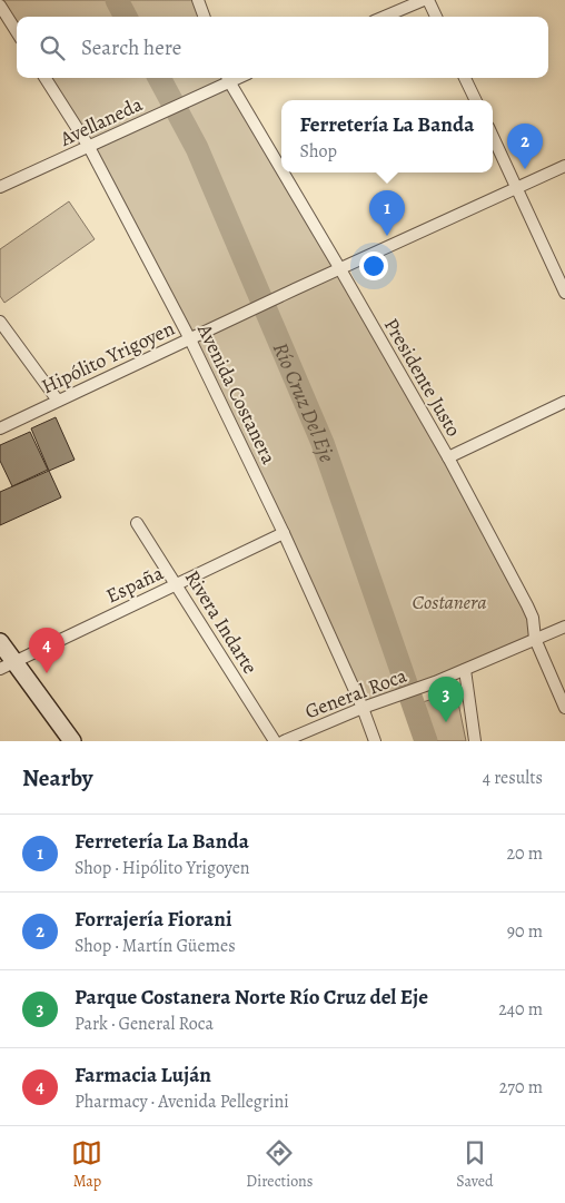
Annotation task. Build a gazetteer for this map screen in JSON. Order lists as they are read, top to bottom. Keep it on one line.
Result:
{"streets":{"street":["Avellaneda","Hipólito Yrigoyen","Presidente Justo","Avenida Costanera","España","Rivera Indarte","General Roca"]},"crossings":[["Avellaneda","Presidente Justo"],["Avellaneda","Avenida Costanera"],["Hipólito Yrigoyen","Presidente Justo"],["Hipólito Yrigoyen","Avenida Costanera"],["Presidente Justo","General Roca"],["Avenida Costanera","España"],["Avenida Costanera","General Roca"],["España","Rivera Indarte"]],"water":["Río Cruz Del Eje"],"parks":["Costanera"],"page":{"search":"Search here","popup":["Ferretería La Banda","Shop"],"pins":["2","1","4","3"],"heading":["Nearby","4 results"],"list":[{"mark":"1","name":"Ferretería La Banda","note":"Shop · Hipólito Yrigoyen","value":"20 m"},{"mark":"2","name":"Forrajería Fiorani","note":"Shop · Martín Güemes","value":"90 m"},{"mark":"3","name":"Parque Costanera Norte Río Cruz del Eje","note":"Park · General Roca","value":"240 m"},{"mark":"4","name":"Farmacia Luján","note":"Pharmacy · Avenida Pellegrini","value":"270 m"}],"nav":["Map","Directions","Saved"]}}
